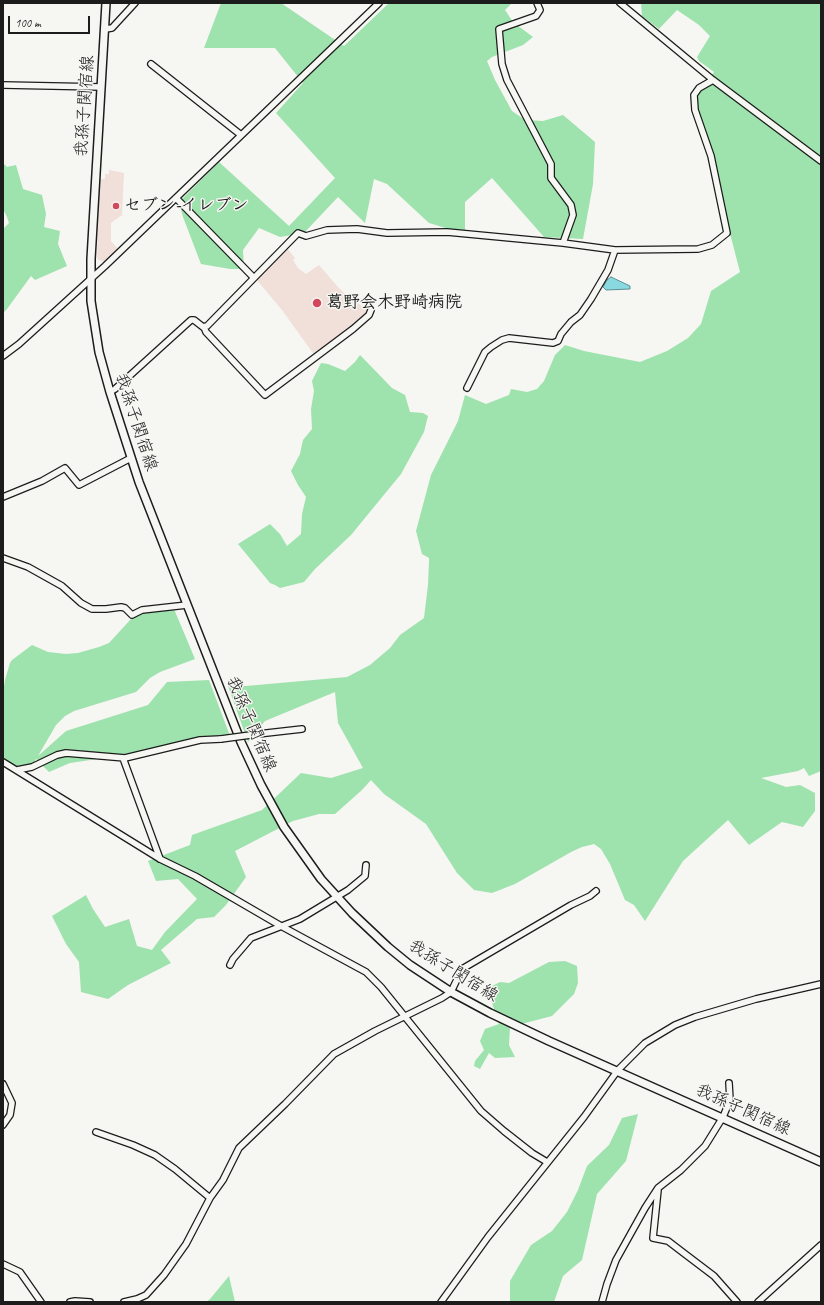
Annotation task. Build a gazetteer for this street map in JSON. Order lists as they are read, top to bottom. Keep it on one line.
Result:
{"streets":{"main road":["我孫子関宿線"]},"places":["セブン-イレブン","葛野会木野崎病院"],"scale_bar":"100 m"}
